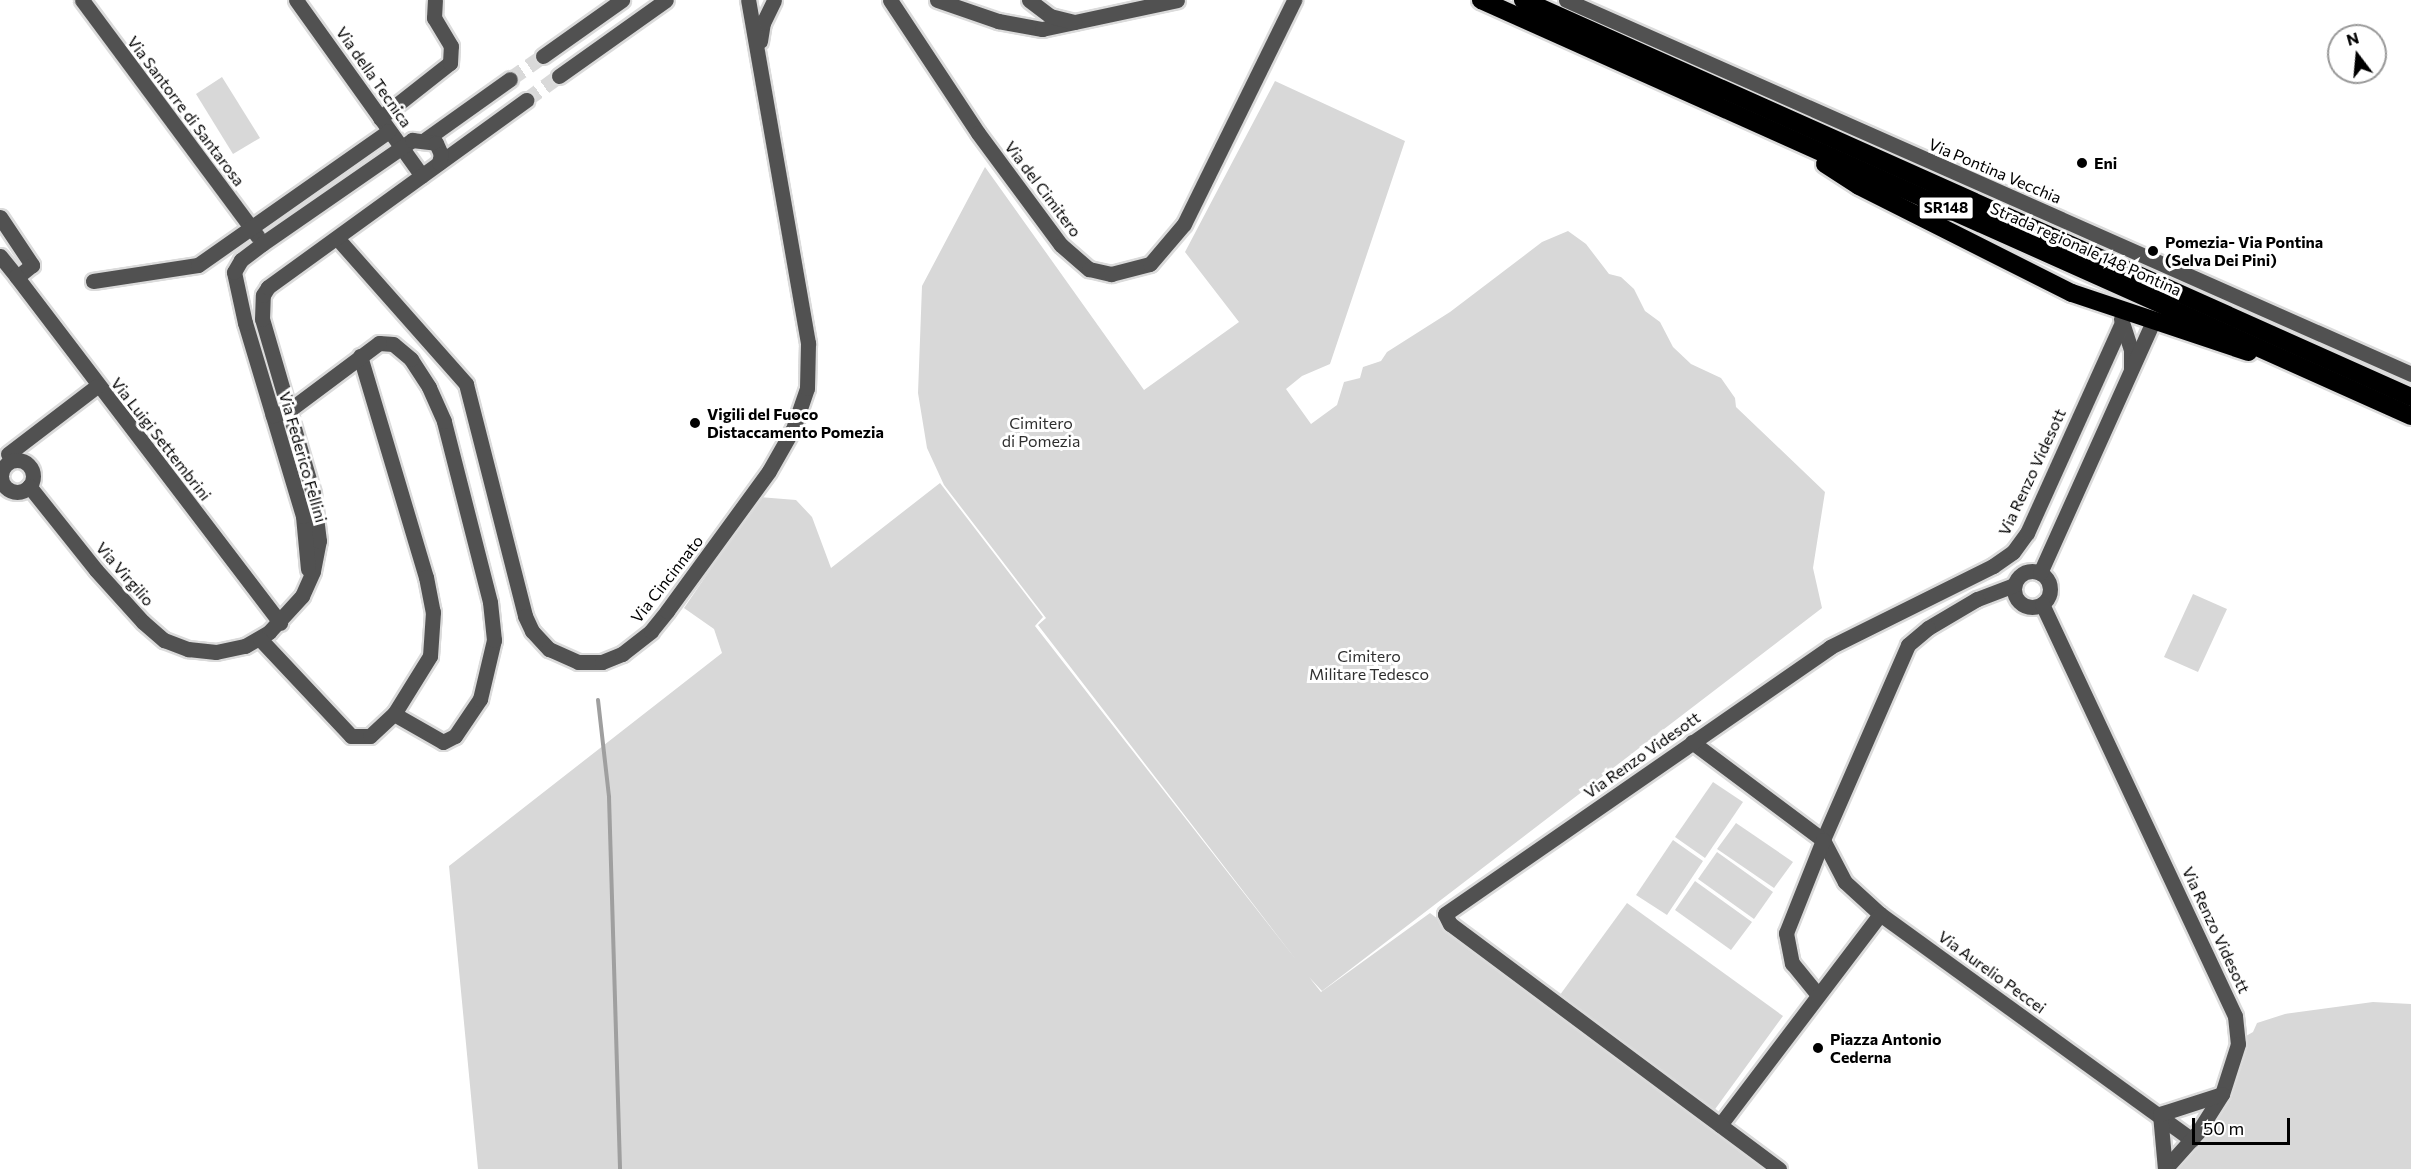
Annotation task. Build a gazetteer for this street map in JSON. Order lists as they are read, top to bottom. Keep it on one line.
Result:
{"streets":{"highway":["SR148","Strada regionale 148 Pontina"],"street":["Via della Tecnica","Via Santorre di Santarosa","Via Pontina Vecchia","Via del Cimitero","Via Luigi Settembrini","Via Federico Fellini","Via Renzo Videsott","Via Virgilio","Via Cincinnato","Via Aurelio Peccei"]},"crossings":[["Via Renzo Videsott","Via Aurelio Peccei"]],"parks":["Cimitero di Pomezia","Cimitero Militare Tedesco"],"places":["Eni","Pomezia- Via Pontina (Selva Dei Pini)","Vigili del Fuoco Distaccamento Pomezia","Piazza Antonio Cederna"],"scale_bar":"50 m","north":"top"}
